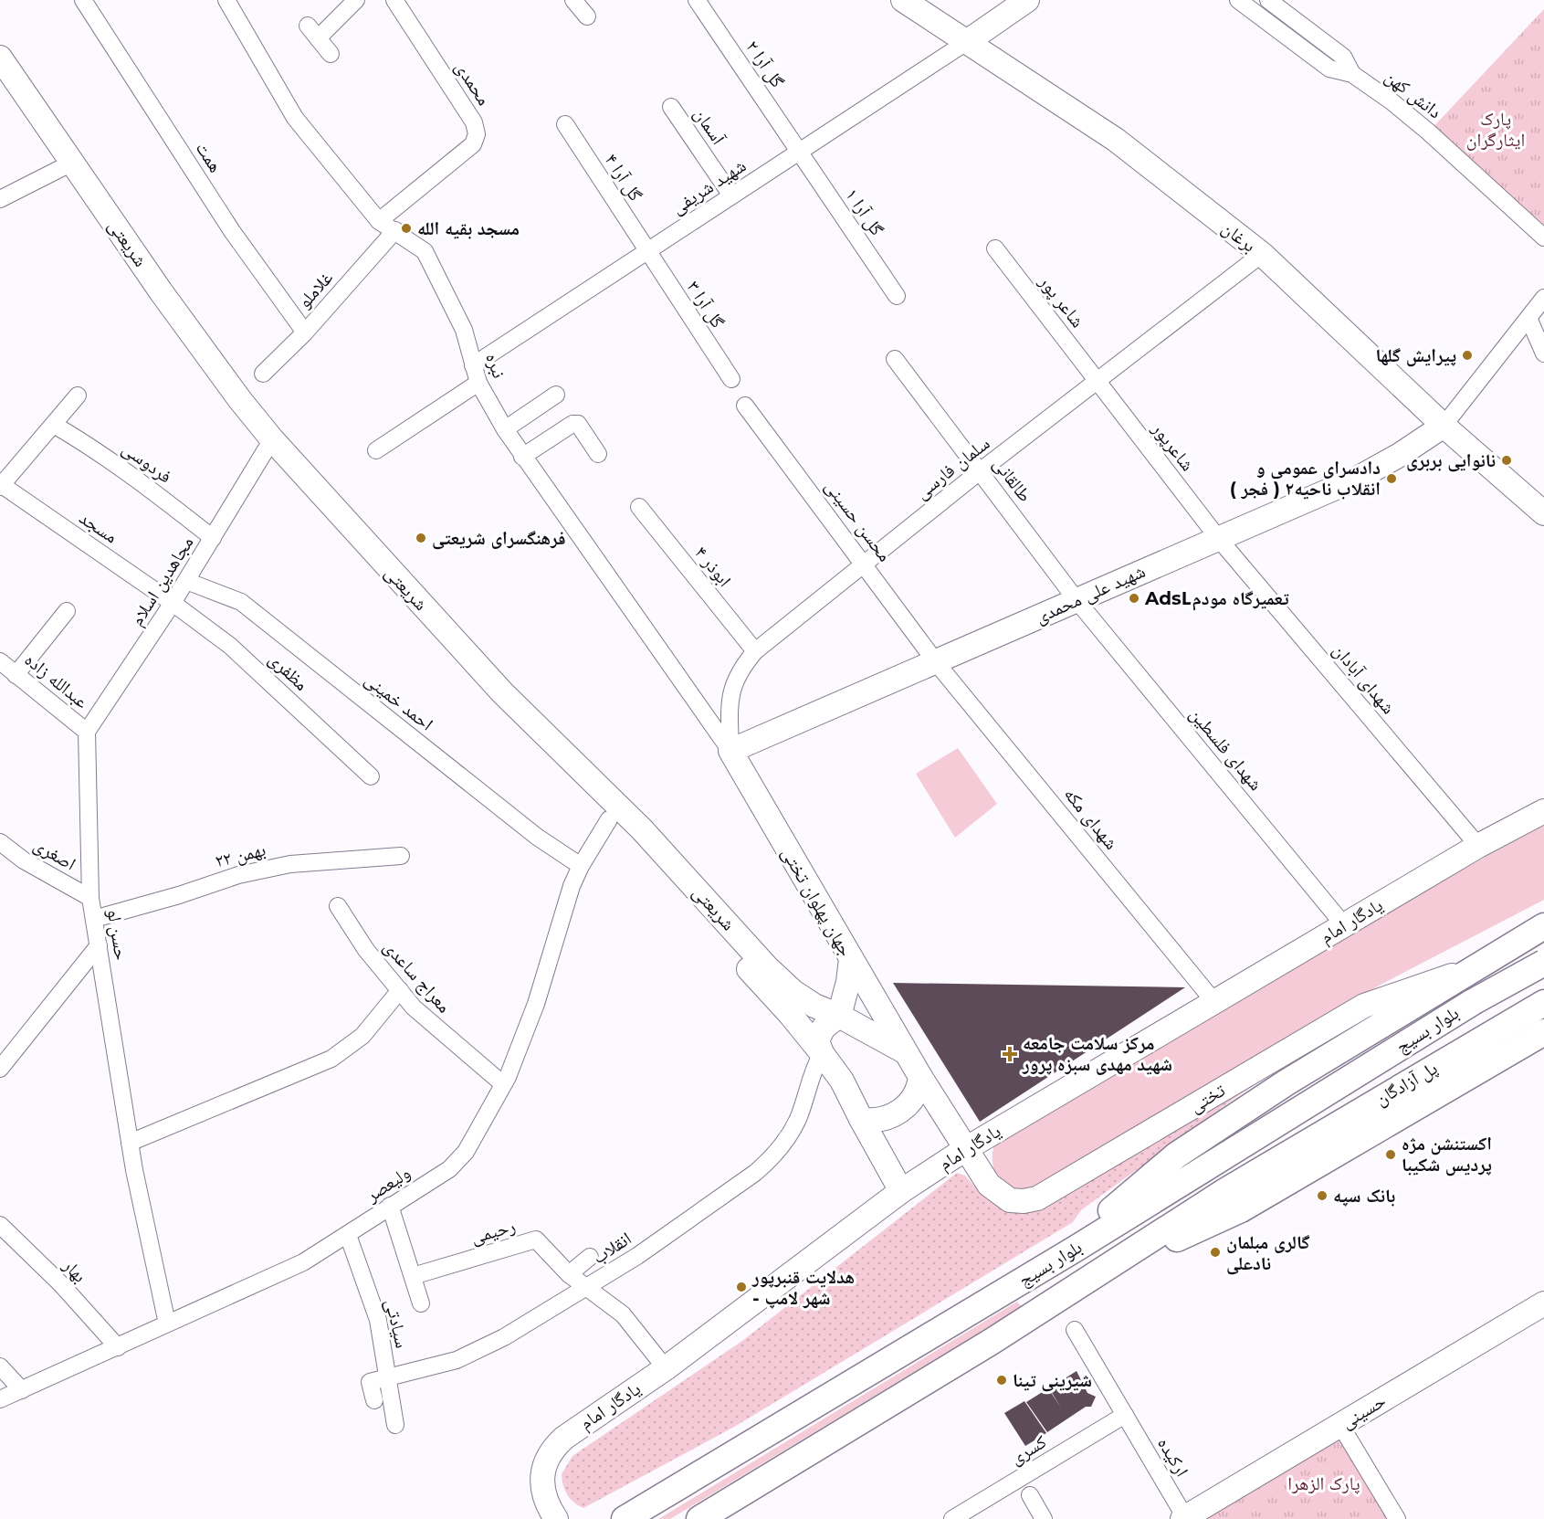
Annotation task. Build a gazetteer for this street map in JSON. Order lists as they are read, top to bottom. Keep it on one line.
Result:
{"streets":{"main road":["بلوار بسیج","پل آزادگان"],"street":["گل آرا ۲","محمدی","دانش کهن","آسمان","همت","گل آرا ۴","شهید شریفی","گل آرا ۱","برغان","شریعتی","غلاملو","شاعر پور","گل آرا ۳","نبره","شاعرپور","فردوسی","سلمان فارسی","طالقانی","محسن حسینی","مسجد","ابوذر ۴","مجاهدین اسلام","شهید علی محمدی","مظفری","شهدای آبادان","عبدالله زاده","احمد خمینی","شهدای فلسطین","شهدای مکه","اصغری","۲۲ بهمن","جهان پهلوان تختی","یادگار امام","حسن لو","معراج ساعدی","تختی","ولیعصر","رحیمی","انقلاب","بهار","سیادتی","حسینی","کسری","ارکیده"]},"crossings":[["گل آرا ۲","شهید شریفی"],["گل آرا ۲","گل آرا ۱"],["محمدی","نبره"],["آسمان","شهید شریفی"],["همت","غلاملو"],["گل آرا ۴","شهید شریفی"],["گل آرا ۴","گل آرا ۳"],["شهید شریفی","گل آرا ۱"],["شهید شریفی","برغان"],["شهید شریفی","گل آرا ۳"],["شهید شریفی","نبره"],["برغان","سلمان فارسی"],["برغان","شهید علی محمدی"],["شریعتی","مجاهدین اسلام"],["شریعتی","جهان پهلوان تختی"],["شریعتی","یادگار امام"],["شریعتی","ولیعصر"],["شریعتی","انقلاب"],["غلاملو","نبره"],["شاعر پور","شاعرپور"],["شاعر پور","سلمان فارسی"],["نبره","سلمان فارسی"],["نبره","شهید علی محمدی"],["نبره","جهان پهلوان تختی"],["شاعرپور","سلمان فارسی"],["شاعرپور","شهید علی محمدی"],["شاعرپور","شهدای آبادان"],["فردوسی","مجاهدین اسلام"],["سلمان فارسی","طالقانی"],["سلمان فارسی","محسن حسینی"],["سلمان فارسی","ابوذر ۴"],["سلمان فارسی","شهید علی محمدی"],["سلمان فارسی","جهان پهلوان تختی"],["طالقانی","شهید علی محمدی"],["طالقانی","شهدای فلسطین"],["محسن حسینی","شهید علی محمدی"],["محسن حسینی","شهدای مکه"],["مسجد","مجاهدین اسلام"],["مسجد","مظفری"],["مجاهدین اسلام","مظفری"],["مجاهدین اسلام","عبدالله زاده"],["مجاهدین اسلام","احمد خمینی"],["مجاهدین اسلام","حسن لو"],["شهید علی محمدی","شهدای آبادان"],["شهید علی محمدی","شهدای فلسطین"],["شهید علی محمدی","شهدای مکه"],["شهید علی محمدی","جهان پهلوان تختی"],["شهدای آبادان","یادگار امام"],["عبدالله زاده","حسن لو"],["احمد خمینی","ولیعصر"],["شهدای فلسطین","یادگار امام"],["شهدای مکه","یادگار امام"],["اصغری","حسن لو"],["۲۲ بهمن","حسن لو"],["یادگار امام","تختی"],["یادگار امام","رحیمی"],["حسن لو","ولیعصر"],["معراج ساعدی","ولیعصر"],["بلوار بسیج","پل آزادگان"],["ولیعصر","بهار"],["ولیعصر","سیادتی"],["رحیمی","انقلاب"],["انقلاب","سیادتی"],["حسینی","ارکیده"],["کسری","ارکیده"]],"parks":["پارک ایثارگران","پارک الزهرا"],"places":{"other":["مسجد بقیه الله","پیرایش گلها","نانوایی بربری","دادسرای عمومی و انقلاب ناحیه۲ ( فجر )","فرهنگسرای شریعتی","AdsLتعمیرگاه مودم","اکستنشن مژه پردیس شکیبا","بانک سپه","گالری مبلمان نادعلی","هدلایت قنبرپور - شهر لامپ","شیرینی تینا"],"health":["مرکز سلامت جامعه شهید مهدی سبزه پرور"]}}
